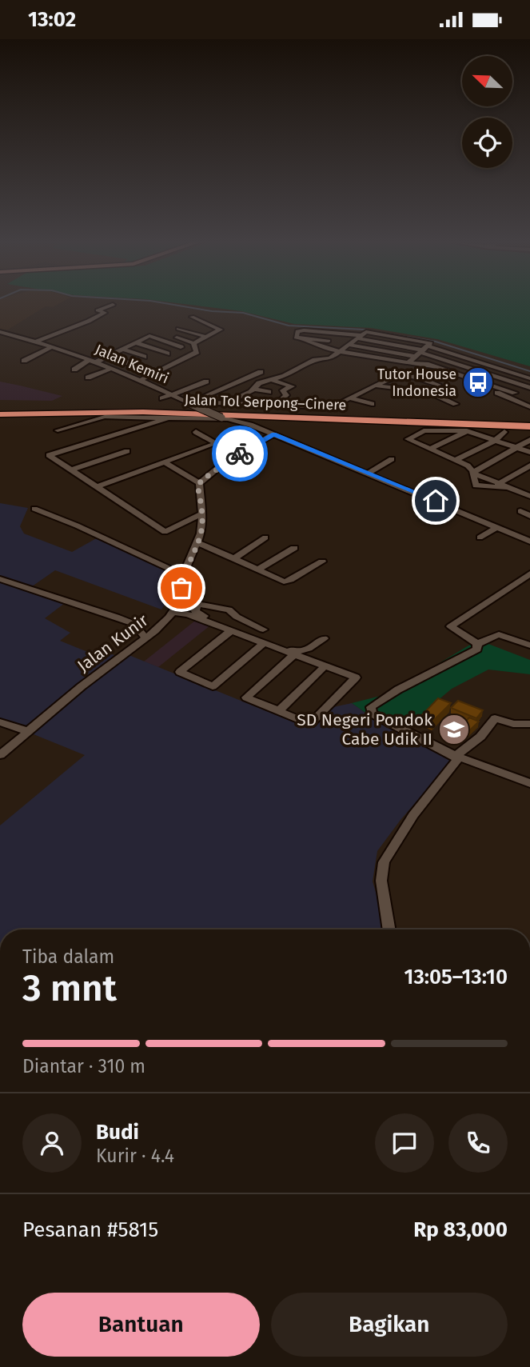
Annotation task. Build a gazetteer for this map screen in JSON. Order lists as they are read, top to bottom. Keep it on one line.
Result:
{"streets":{"highway":["Jalan Tol Serpong–Cinere"],"street":["Jalan Kemiri","Jalan Kunir"]},"places":{"bus stop":["Tutor House Indonesia"],"school or university":["SD Negeri Pondok Cabe Udik II"]},"north":"top left","page":{"status":"13:02","heading":["3 mnt","Tiba dalam","13:05–13:10"],"panel":["Budi","Kurir · 4.4","Pesanan #5815","Rp 83,000"],"bar":"Diantar · 310 m","buttons":["Bantuan","Bagikan"]}}
